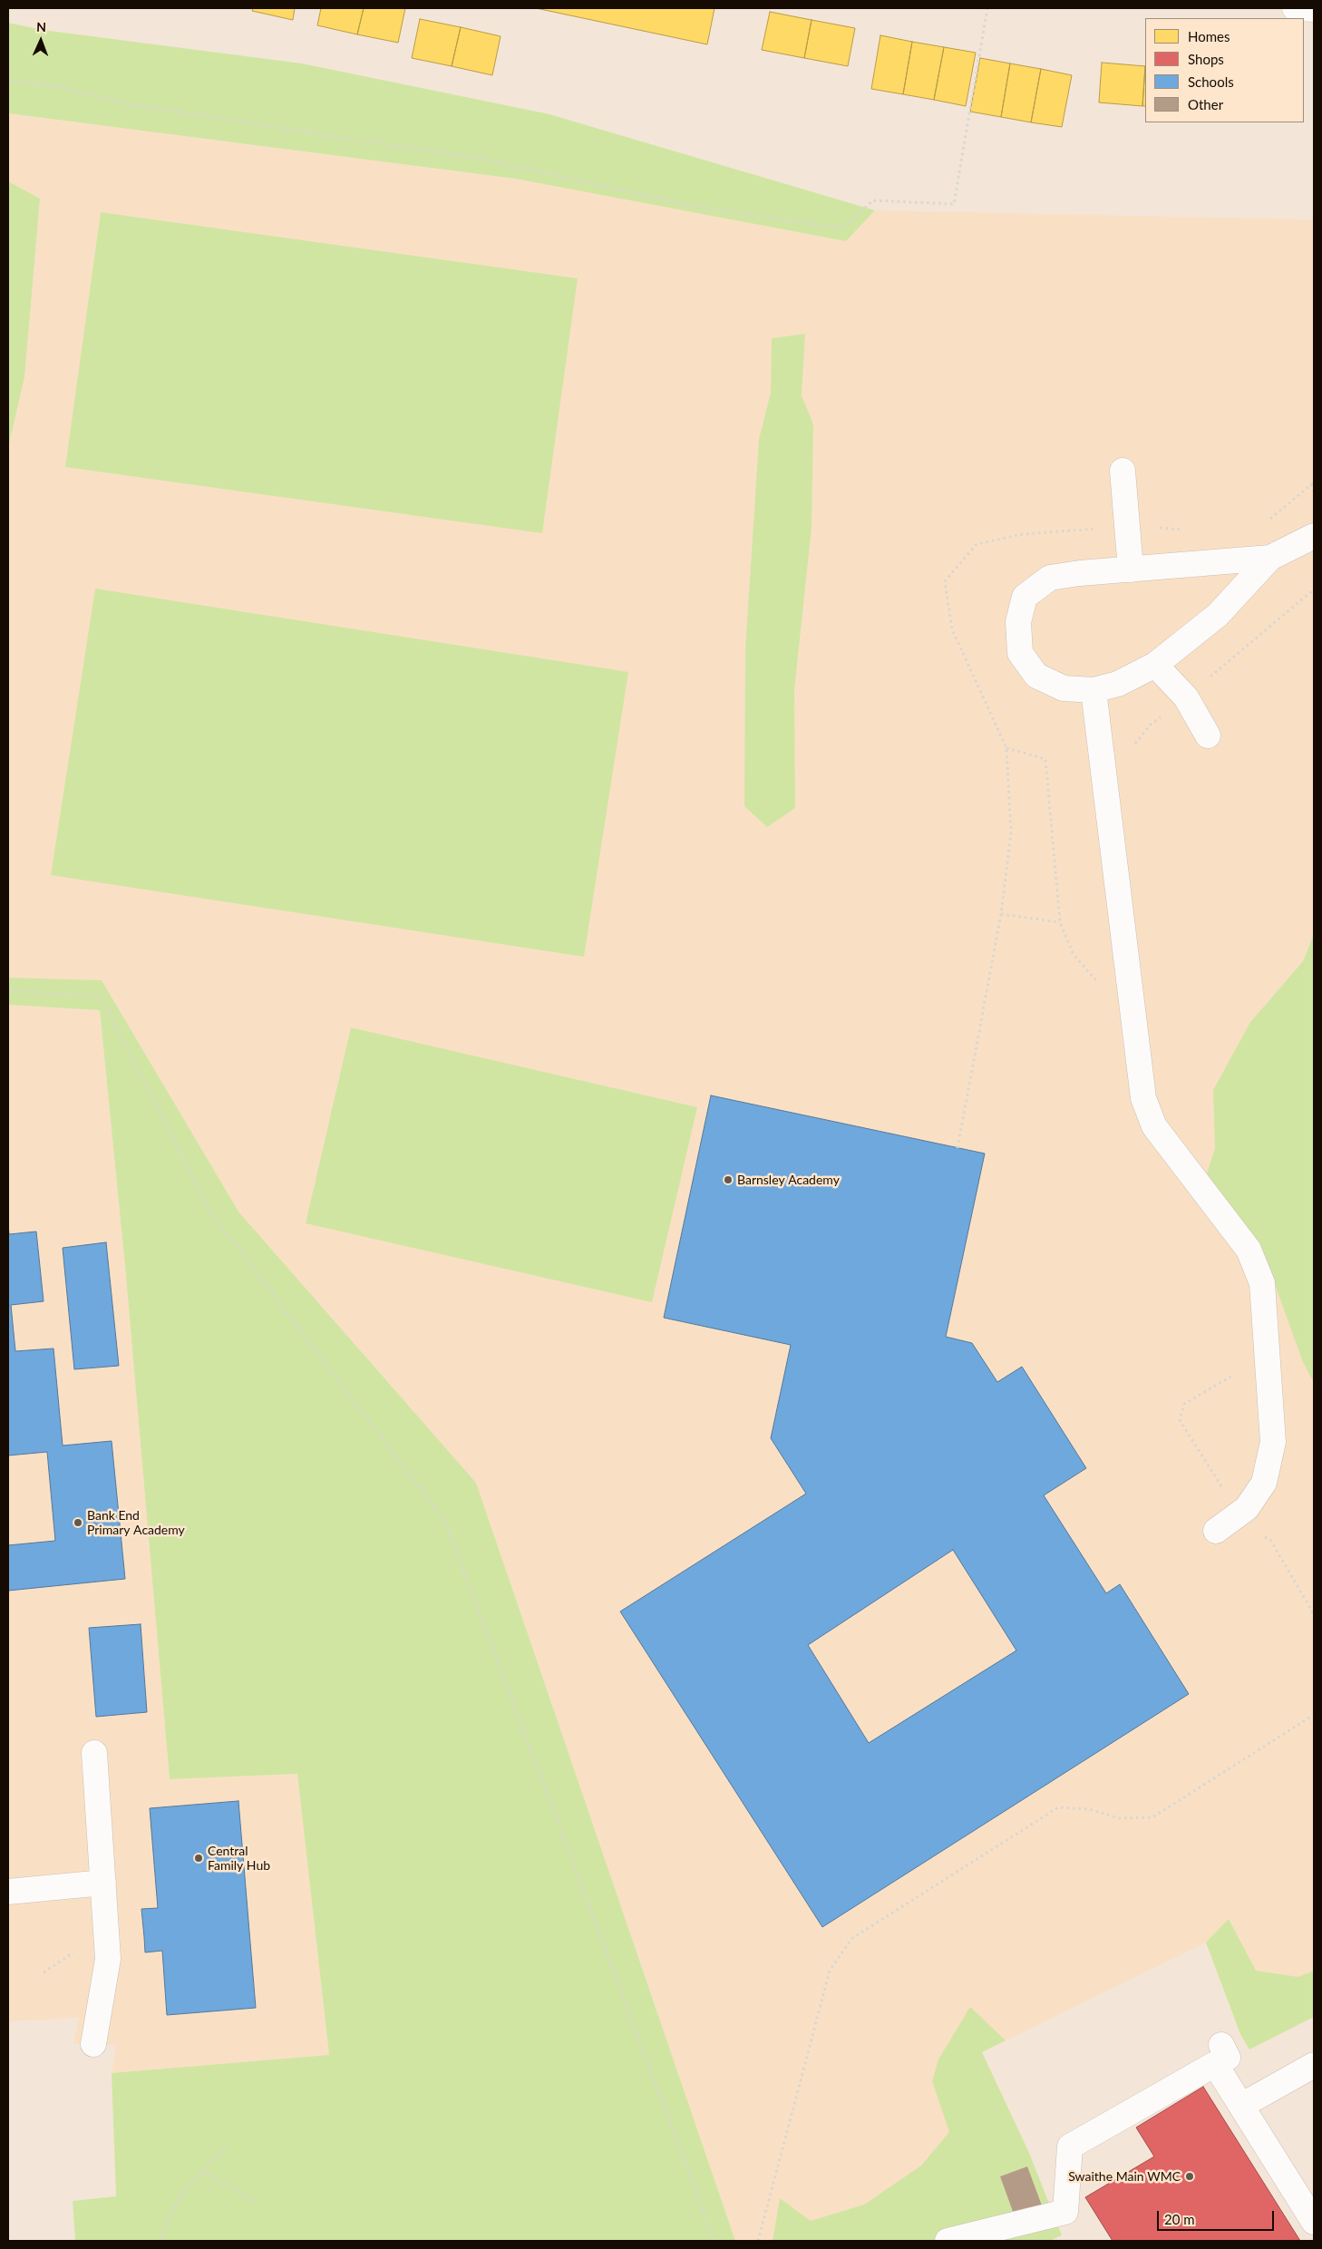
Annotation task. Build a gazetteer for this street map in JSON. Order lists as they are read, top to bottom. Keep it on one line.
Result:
{"places":["Barnsley Academy","Bank End Primary Academy","Central Family Hub","Swaithe Main WMC"],"legend":["Homes","Shops","Schools","Other"],"scale_bar":"20 m","north":"top"}
